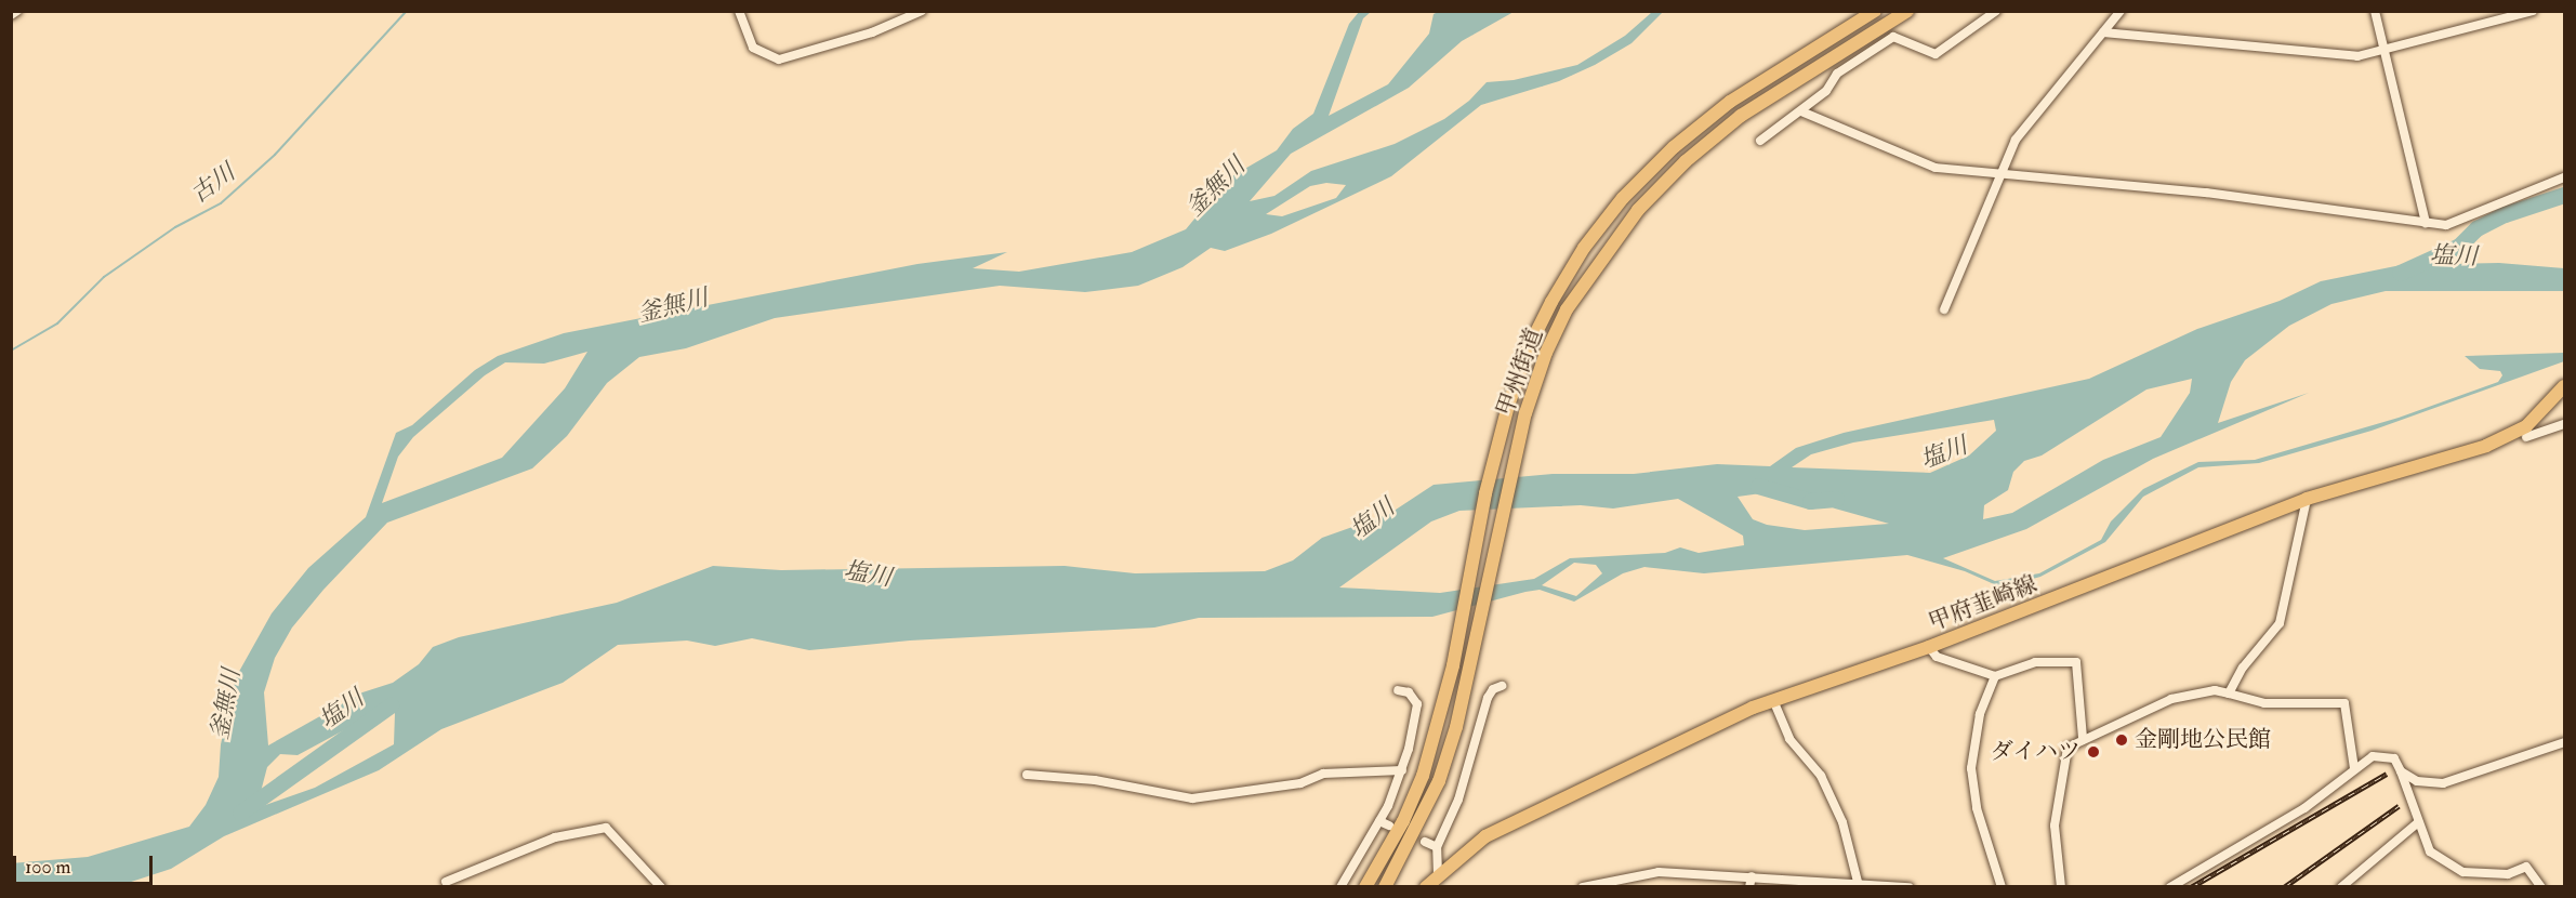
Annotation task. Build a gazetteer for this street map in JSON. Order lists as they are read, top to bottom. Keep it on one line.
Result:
{"streets":{"main road":["甲州街道","甲府韮崎線"]},"water":["古川","釜無川","塩川"],"places":["金剛地公民館","ダイハツ"],"scale_bar":"100 m"}
